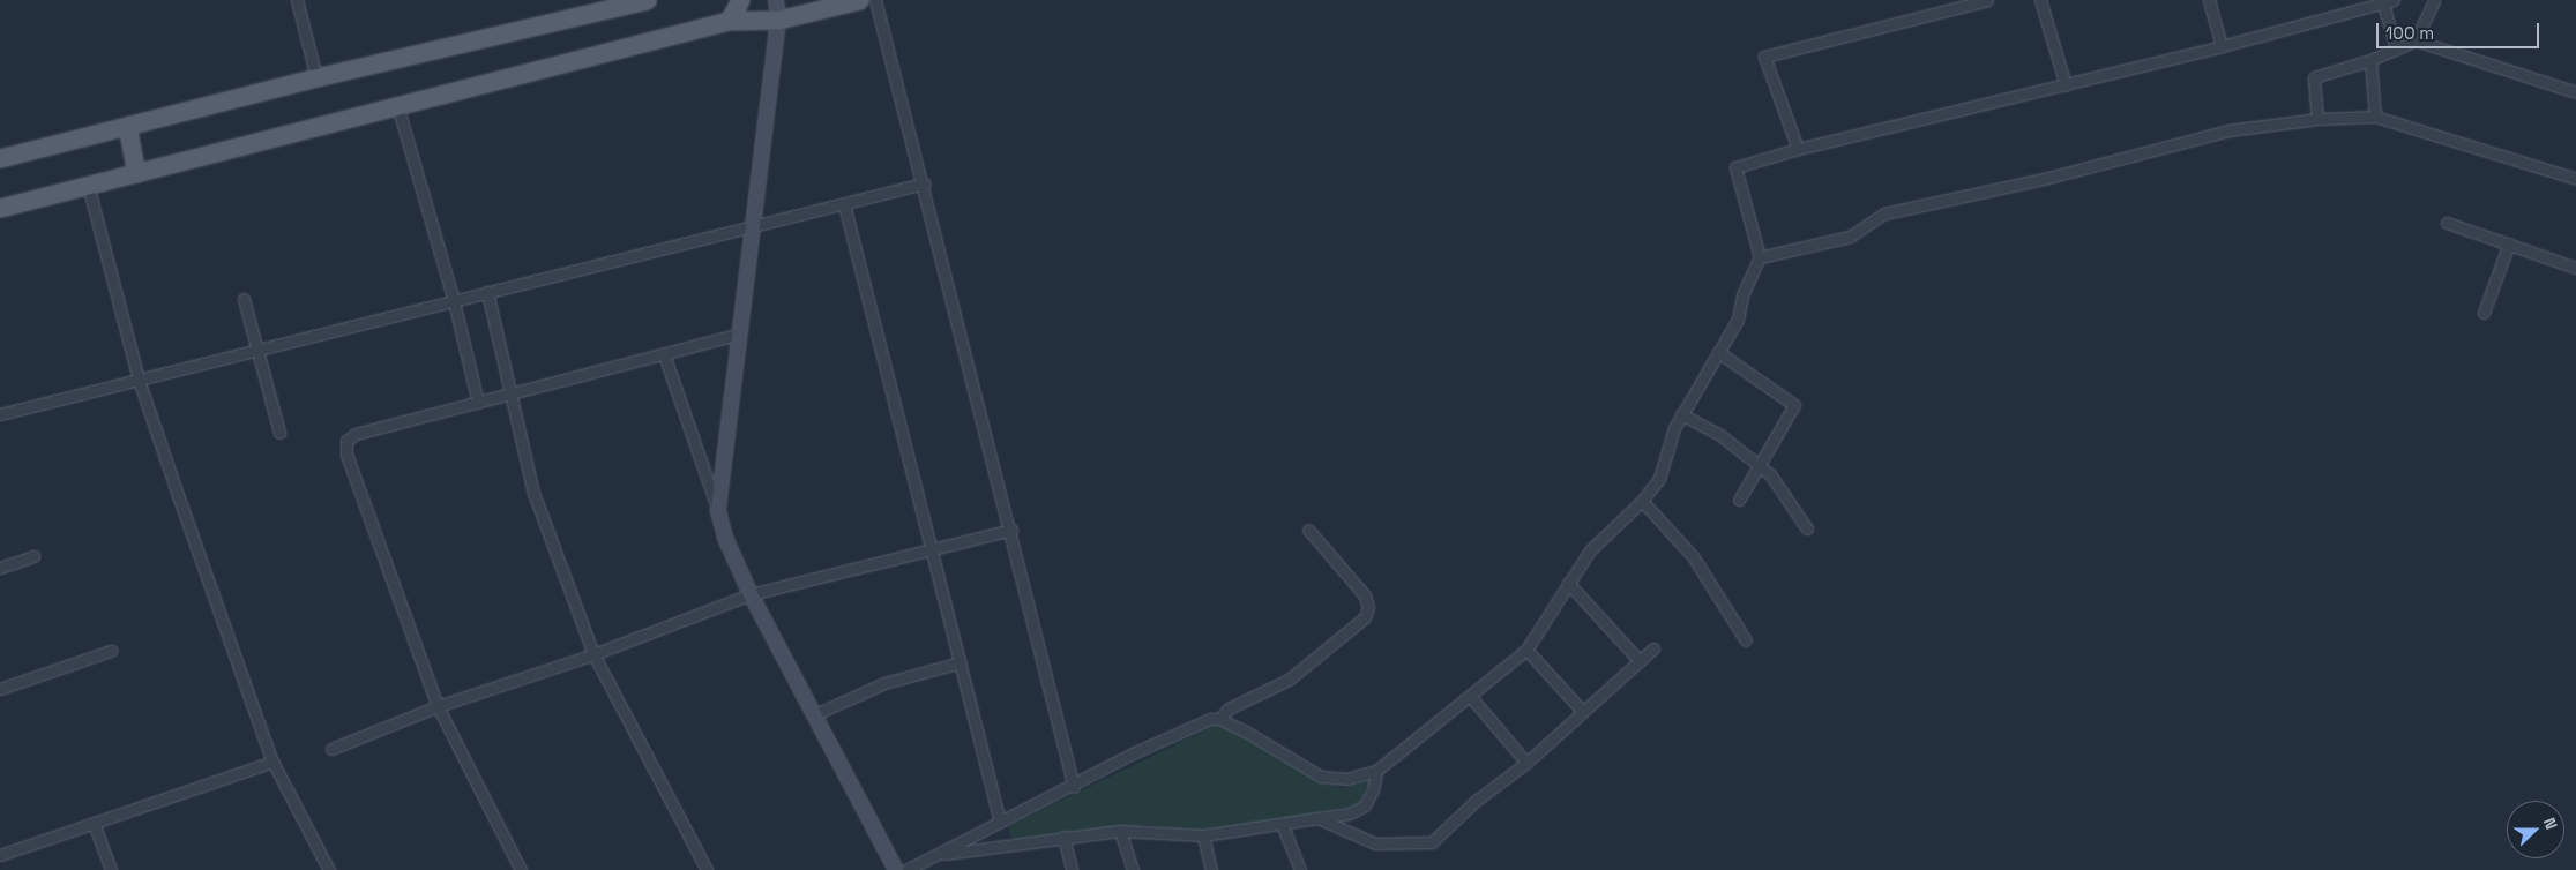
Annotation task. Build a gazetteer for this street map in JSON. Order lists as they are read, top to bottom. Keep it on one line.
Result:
{"scale_bar":"100 m","north":"right"}
